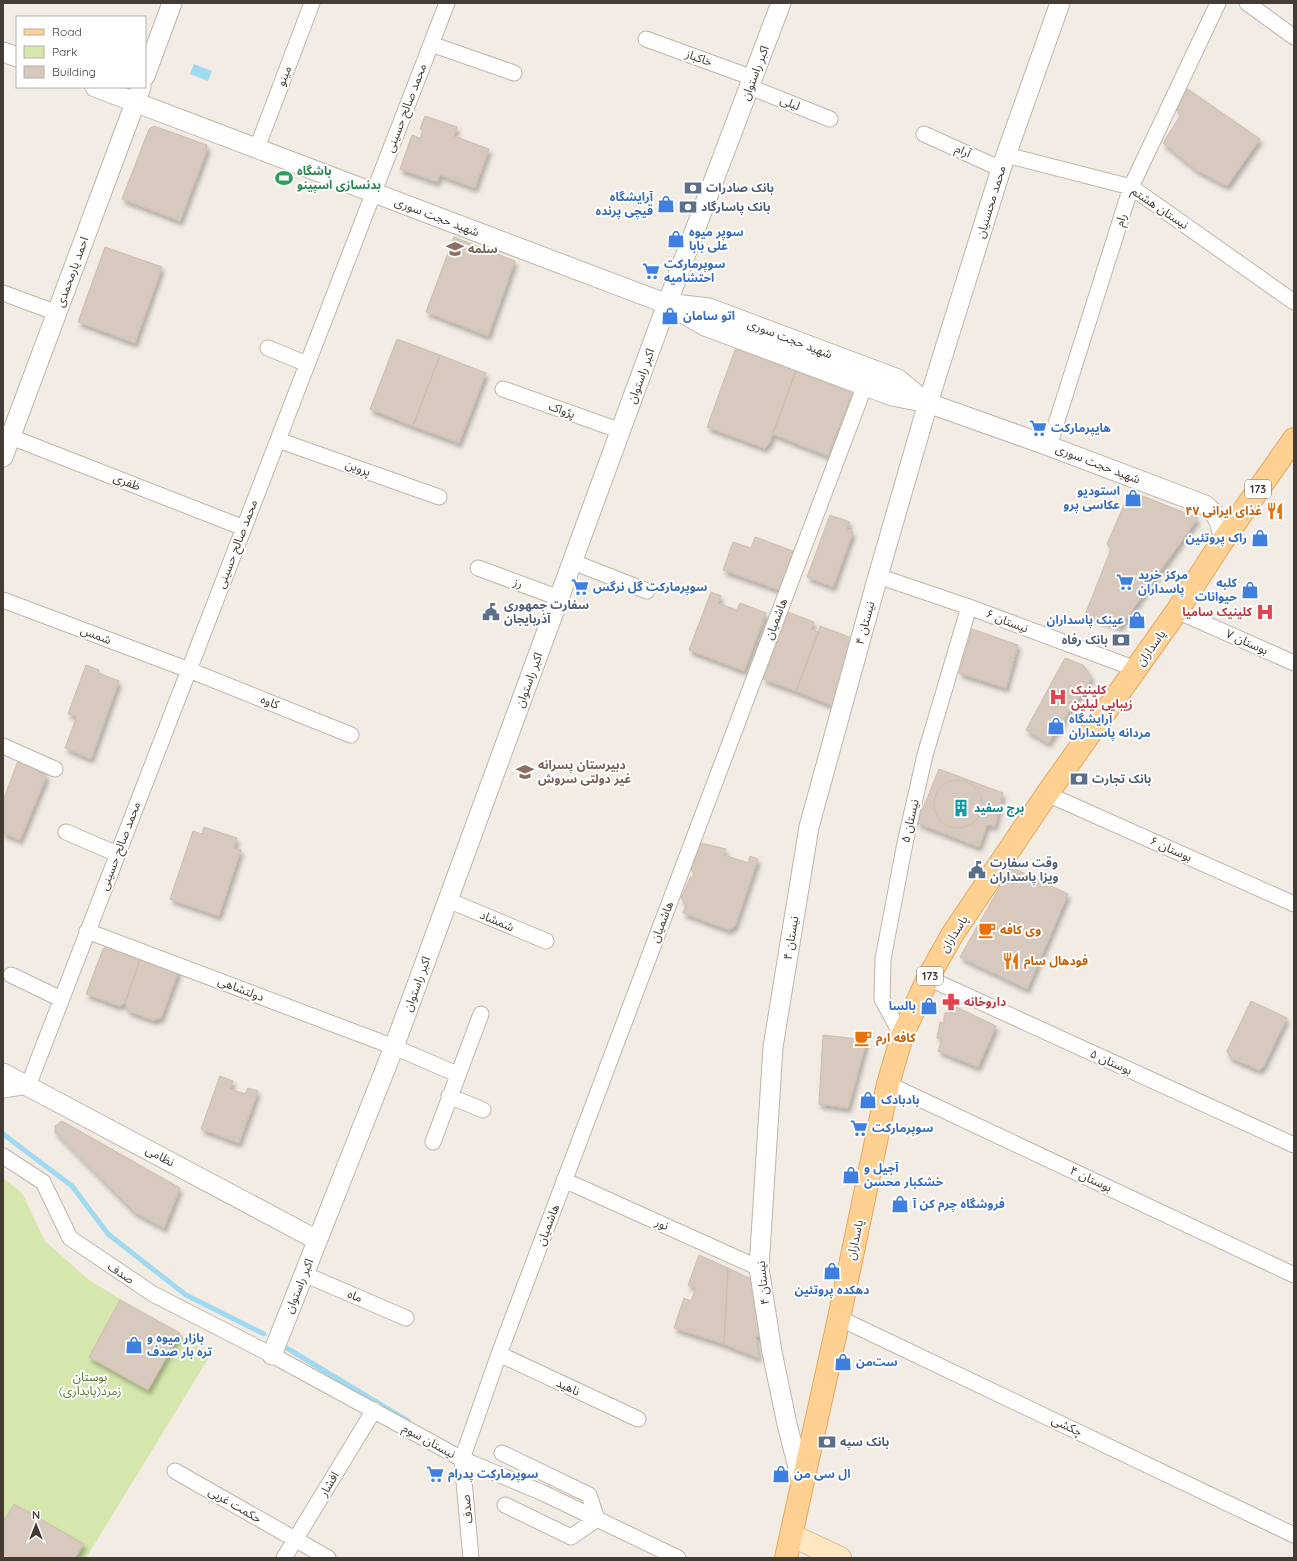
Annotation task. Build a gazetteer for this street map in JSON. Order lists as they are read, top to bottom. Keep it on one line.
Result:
{"streets":{"main road":["173","پاسداران"],"street":["خاکباز","اکبر راستوان","مینو","لیلی","محمد صالح حسینی","آرام","محمد محسنیان","نیستان هشتم","شهید حجت سوری","رام","احمد یارمحمدی","پژواک","پروین","ظفری","رز","هاشمیان","نیستان ۶","نیستان ۴","شمس","بوستان ۷","کاوه","نیستان ۵","بوستان ۶","شمشاد","دولتشاهی","بوستان ۵","نظامی","بوستان ۴","نور","صدف","ماه","ناهید","چکشی","نیستان سوم","افشار","حکمت غربی"]},"crossings":[["خاکباز","اکبر راستوان"],["خاکباز","لیلی"],["اکبر راستوان","لیلی"],["اکبر راستوان","شهید حجت سوری"],["اکبر راستوان","پژواک"],["اکبر راستوان","رز"],["اکبر راستوان","شمشاد"],["اکبر راستوان","دولتشاهی"],["اکبر راستوان","نظامی"],["اکبر راستوان","صدف"],["اکبر راستوان","ماه"],["اکبر راستوان","نیستان سوم"],["مینو","شهید حجت سوری"],["محمد صالح حسینی","شهید حجت سوری"],["محمد صالح حسینی","پروین"],["محمد صالح حسینی","ظفری"],["محمد صالح حسینی","شمس"],["محمد صالح حسینی","کاوه"],["محمد صالح حسینی","دولتشاهی"],["محمد صالح حسینی","نظامی"],["آرام","محمد محسنیان"],["آرام","نیستان هشتم"],["محمد محسنیان","نیستان هشتم"],["محمد محسنیان","شهید حجت سوری"],["محمد محسنیان","نیستان ۴"],["نیستان هشتم","رام"],["شهید حجت سوری","رام"],["شهید حجت سوری","احمد یارمحمدی"],["شهید حجت سوری","هاشمیان"],["شهید حجت سوری","نیستان ۴"],["شهید حجت سوری","پاسداران"],["احمد یارمحمدی","ظفری"],["هاشمیان","نور"],["هاشمیان","صدف"],["هاشمیان","ناهید"],["هاشمیان","نیستان سوم"],["نیستان ۶","نیستان ۴"],["نیستان ۶","پاسداران"],["نیستان ۶","نیستان ۵"],["نیستان ۴","پاسداران"],["نیستان ۴","نور"],["شمس","کاوه"],["بوستان ۷","پاسداران"],["پاسداران","نیستان ۵"],["پاسداران","بوستان ۶"],["پاسداران","بوستان ۵"],["پاسداران","بوستان ۴"],["پاسداران","چکشی"],["صدف","نیستان سوم"],["نیستان سوم","افشار"],["افشار","حکمت غربی"]],"parks":["بوستان زمرد(پایداری)"],"places":{"sports":["باشگاه بدنسازی اسپینو"],"bank":["بانک صادرات","بانک پاسارگاد","بانک رفاه","بانک تجارت","بانک سپه"],"shop":["آرایشگاه قیچی پرنده","سوپر میوه علی بابا","اتو سامان","استودیو عکاسی پرو","راک پروتئین","کلبه حیوانات","عینک پاسداران","آرایشگاه مردانه پاسداران","بالسا","بادبادک","آجیل و خشکبار محسن","فروشگاه چرم کن آ","دهکده پروتئین","بازار میوه و تره بار صدف","ست‌من","ال سی من"],"school or university":["سلمه","دبیرستان پسرانه غیر دولتی سروش"],"supermarket":["سوپرمارکت احتشامیه","هایپرمارکت","مرکز خرید پاسداران","سوپرمارکت گل نرگس","سوپرمارکت","سوپرمارکت پدرام"],"restaurant":["غذای ایرانی ۴٧","فودهال سام"],"public building":["سفارت جمهوری آذربایجان","وقت سفارت ویزا پاسداران"],"hospital":["کلینیک سامیا","کلینیک زیبایی لیلین"],"building":["برج سفید"],"cafe":["وی کافه","کافه ارم"],"pharmacy":["داروخانه"]},"legend":["Road","Park","Building"],"north":"top"}
